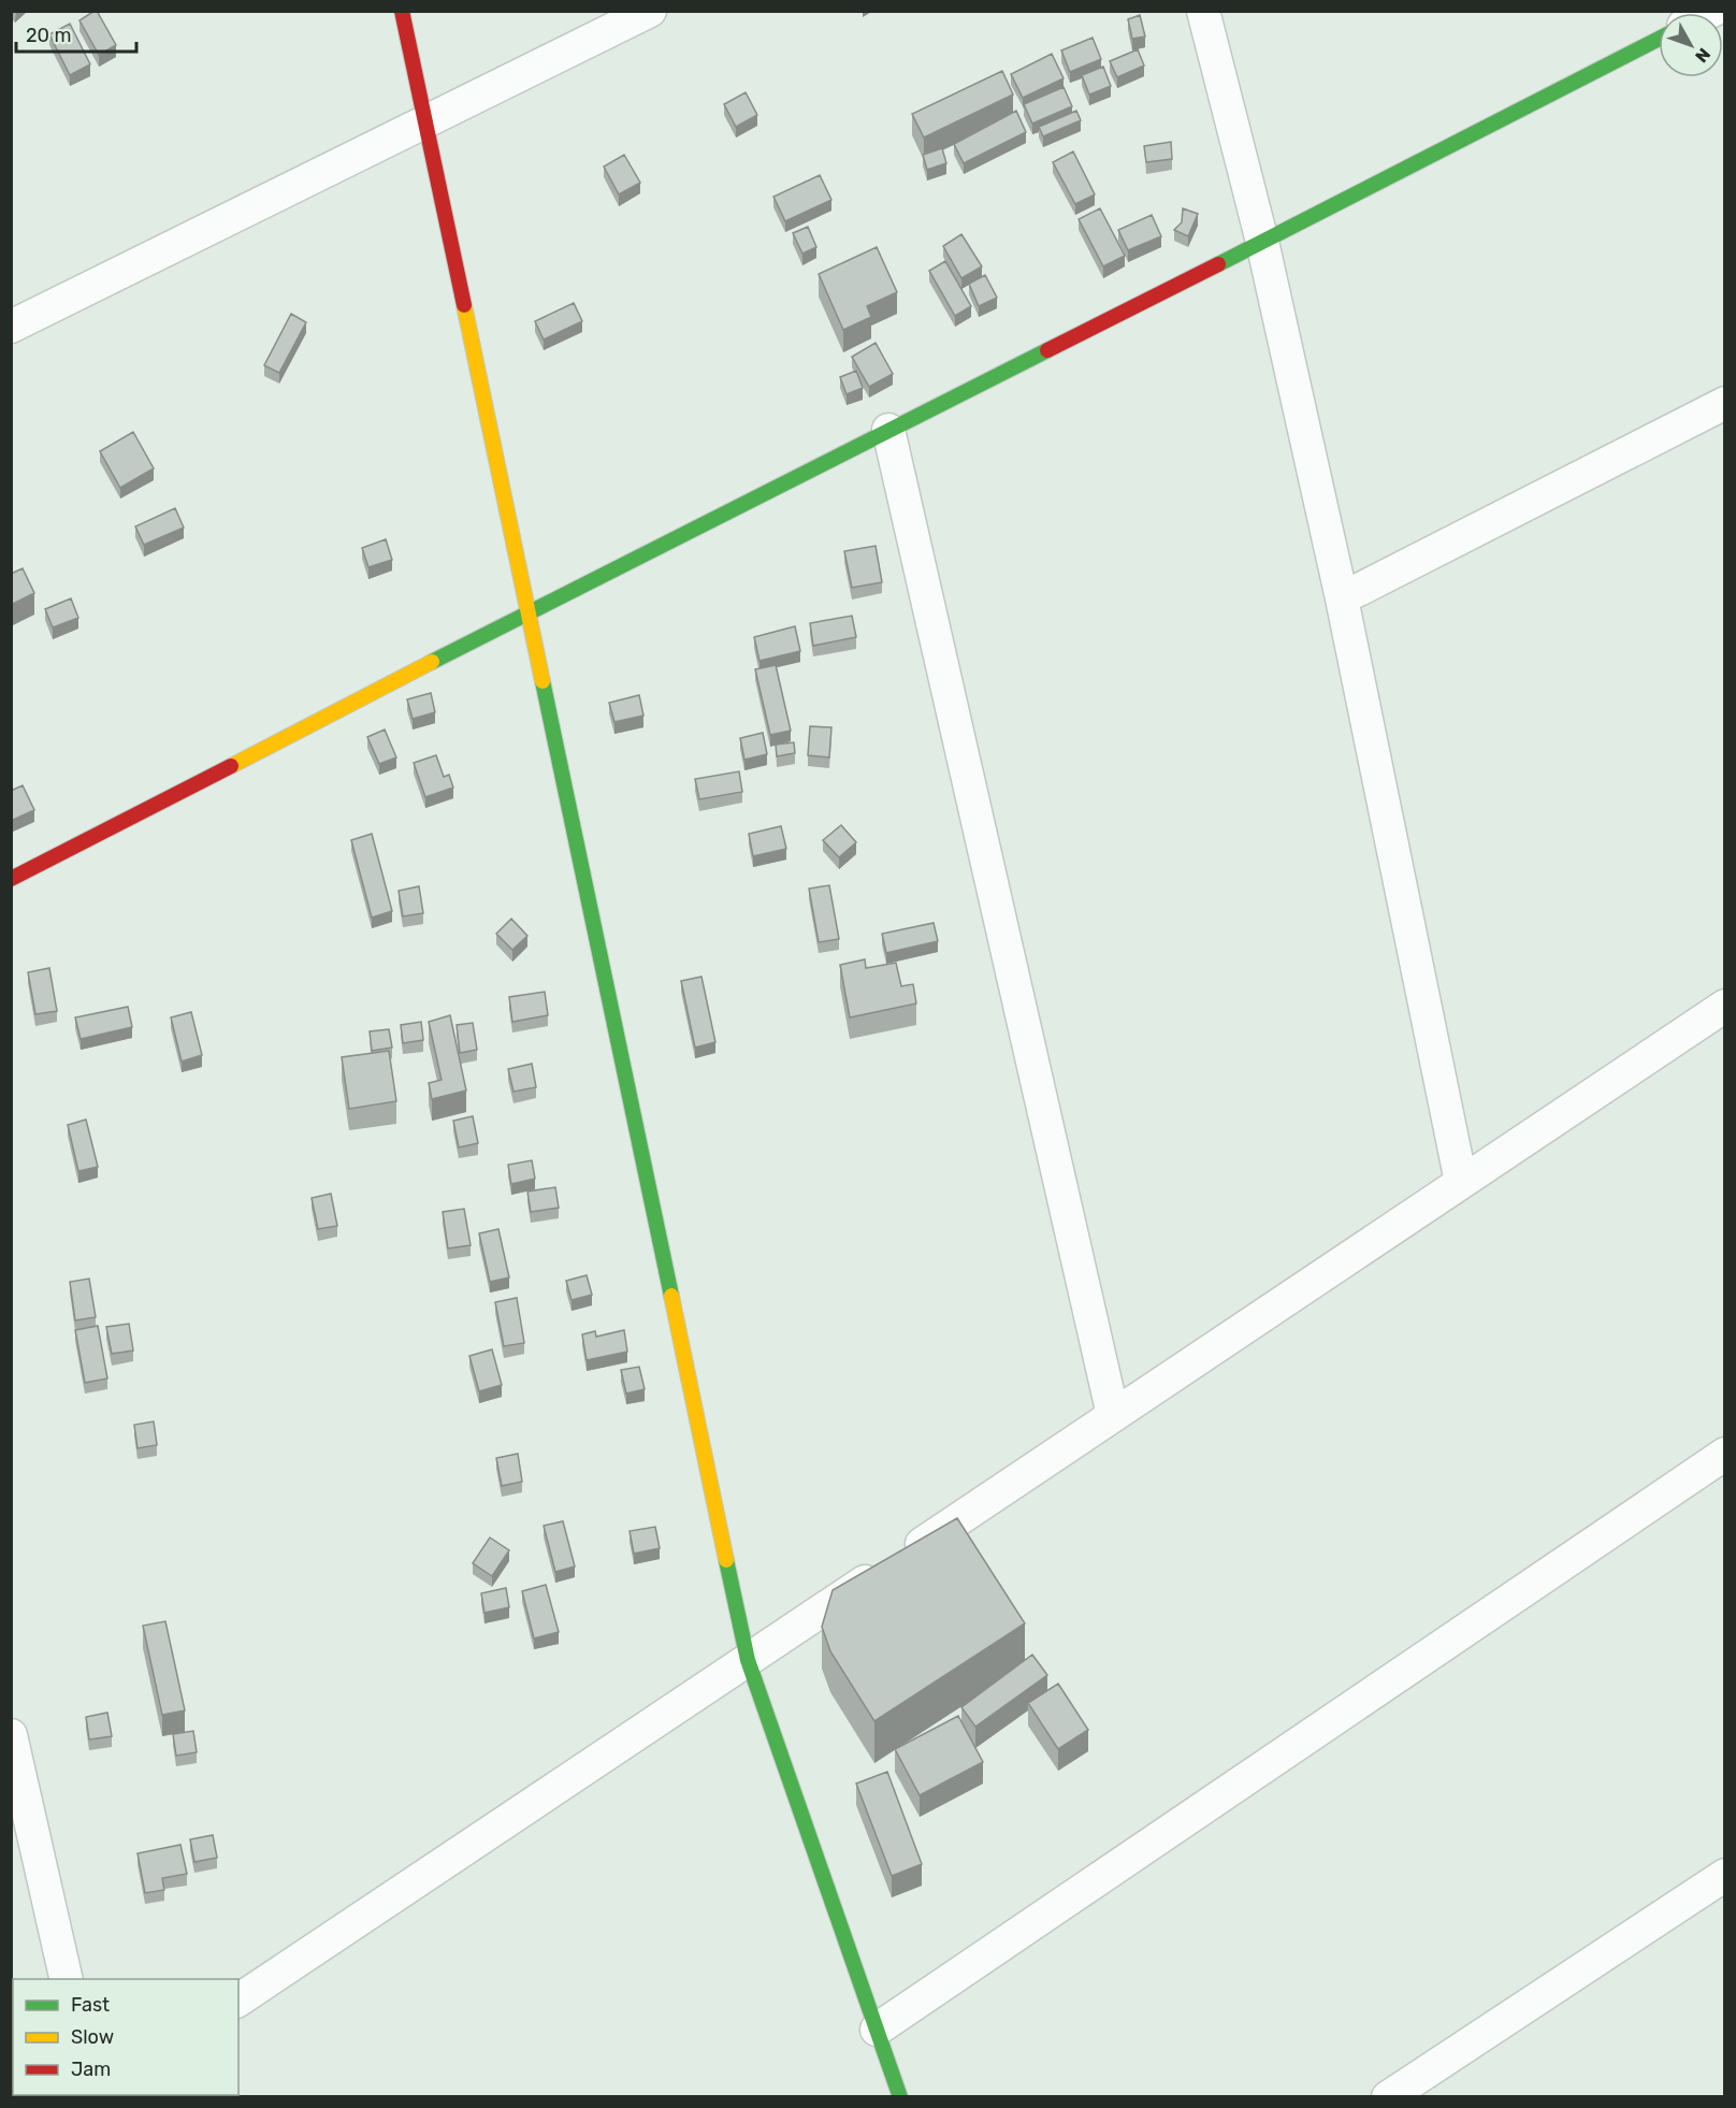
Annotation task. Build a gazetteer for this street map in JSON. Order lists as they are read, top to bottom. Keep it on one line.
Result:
{"legend":["Fast","Slow","Jam"],"scale_bar":"20 m","north":"bottom right"}
